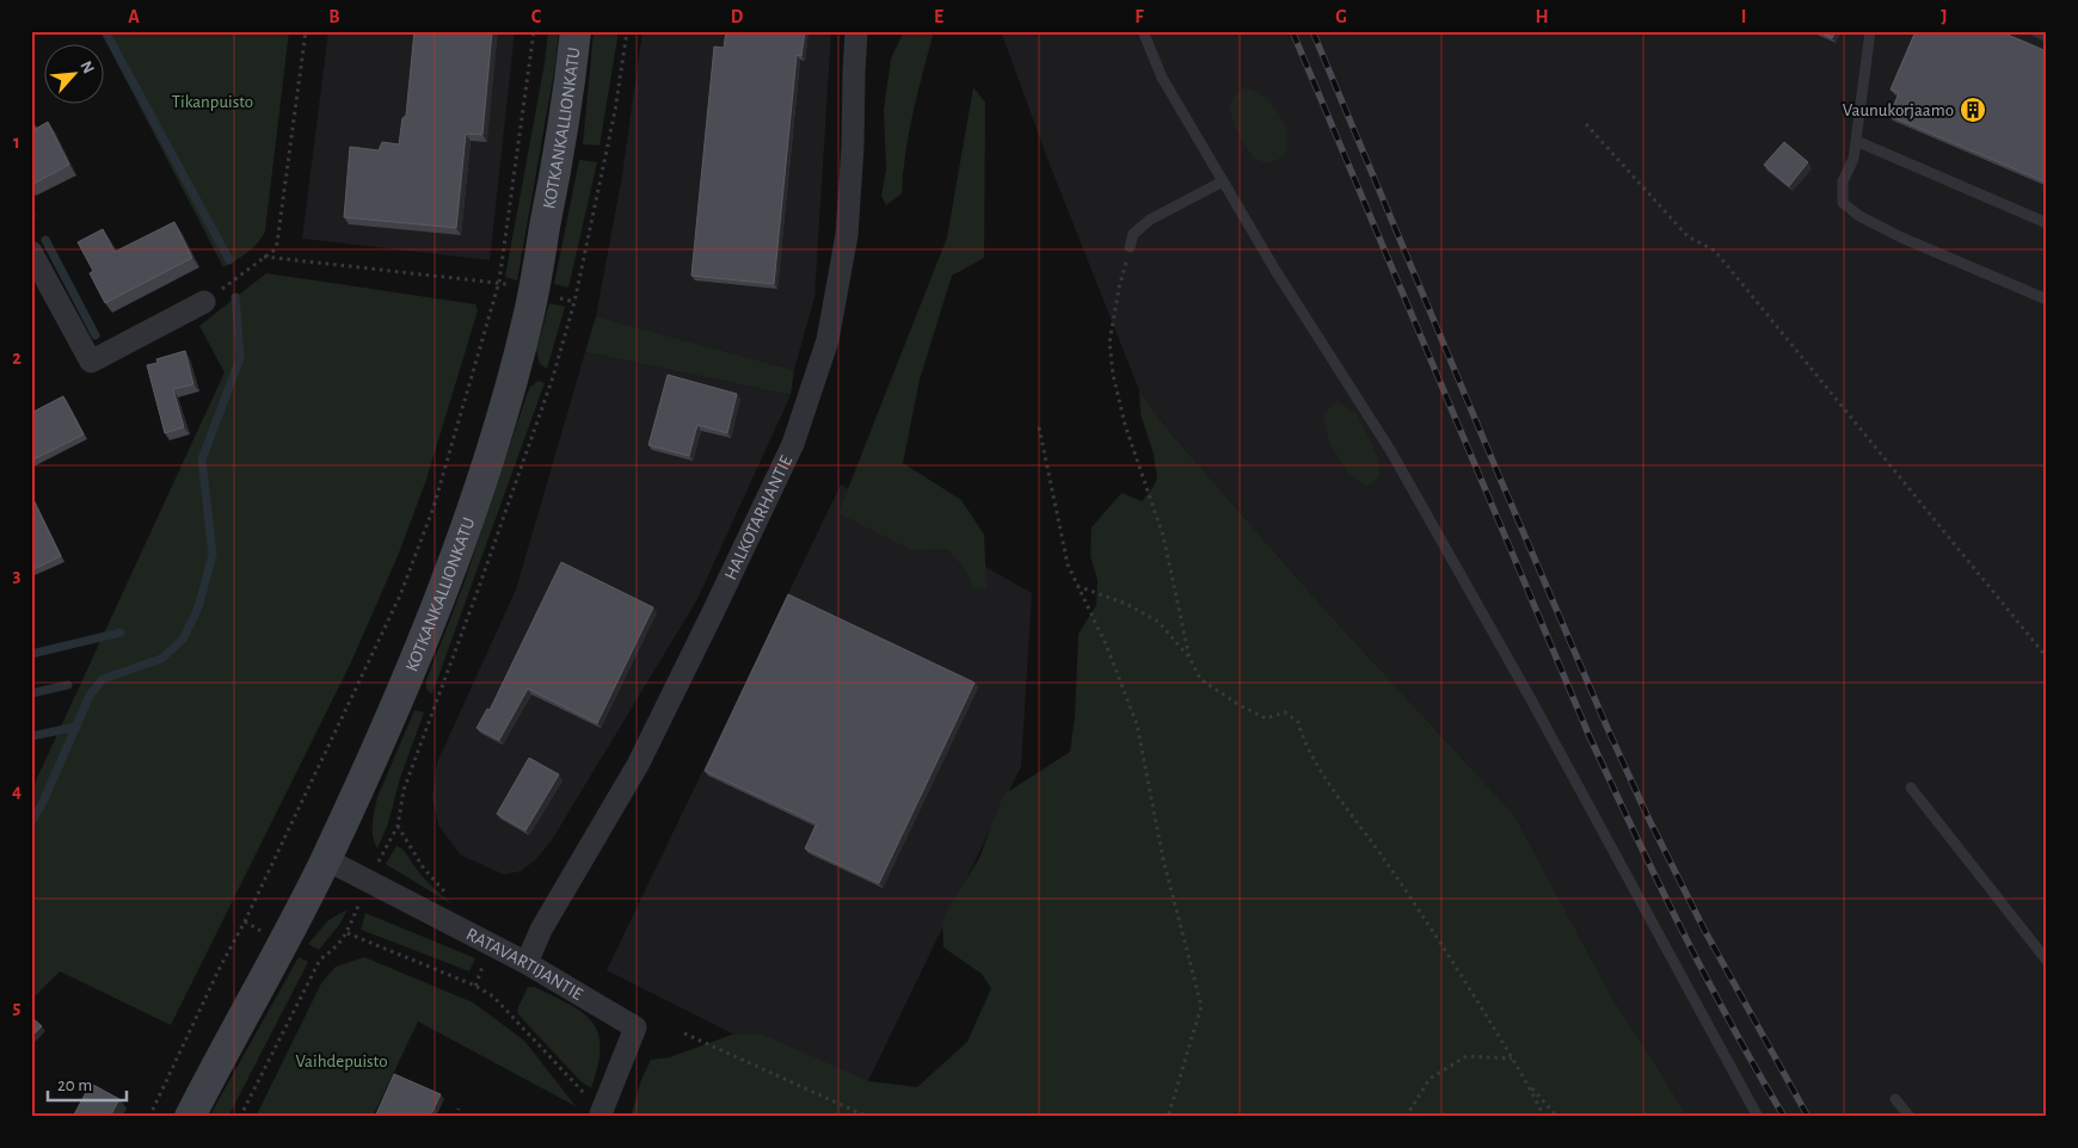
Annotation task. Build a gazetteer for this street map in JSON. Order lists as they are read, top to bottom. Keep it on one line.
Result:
{"streets":{"street":["KOTKANKALLIONKATU","HALKOTARHANTIE","RATAVARTIJANTIE"]},"crossings":[["KOTKANKALLIONKATU","RATAVARTIJANTIE"],["HALKOTARHANTIE","RATAVARTIJANTIE"]],"parks":["Tikanpuisto","Vaihdepuisto"],"places":{"building":["Vaunukorjaamo"]},"scale_bar":"20 m","north":"top right","grid":{"columns":["A","B","C","D","E","F","G","H","I","J"],"rows":["1","2","3","4","5"]}}
